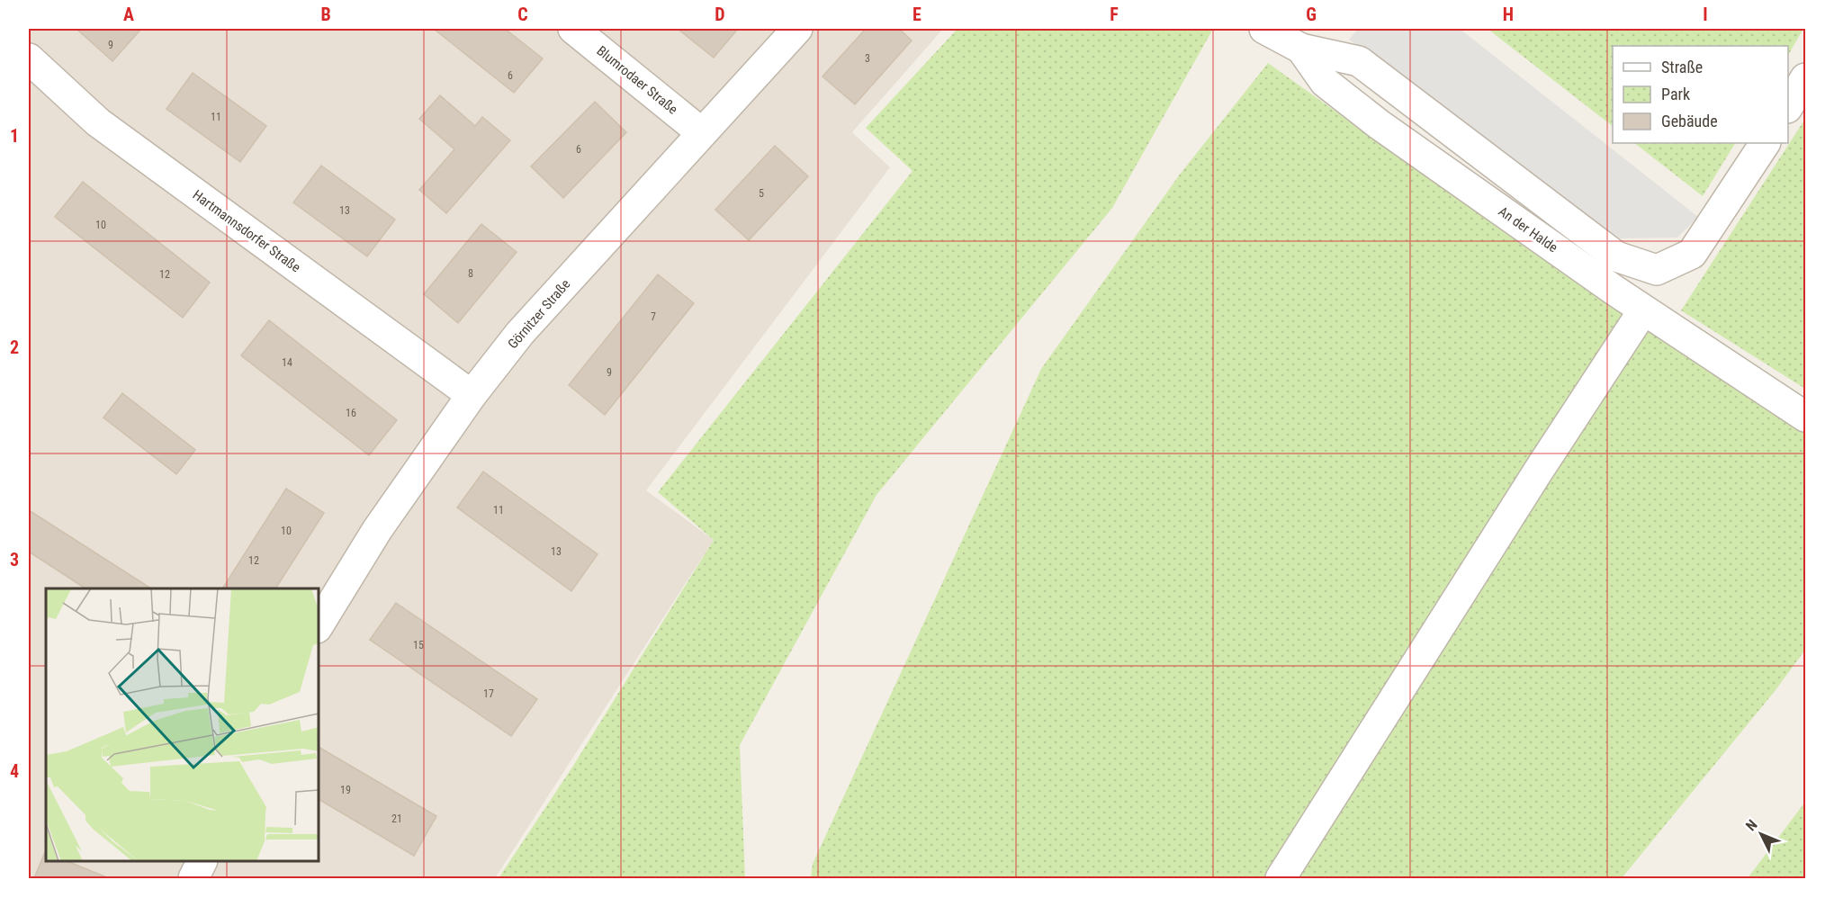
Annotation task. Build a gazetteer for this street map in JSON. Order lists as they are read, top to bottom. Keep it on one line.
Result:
{"streets":{"street":["Blumrodaer Straße","An der Halde","Hartmannsdorfer Straße","Görnitzer Straße"]},"crossings":[["Blumrodaer Straße","Görnitzer Straße"],["Hartmannsdorfer Straße","Görnitzer Straße"]],"house_numbers":["9","3","6","11","6","5","13","10","8","12","7","14","9","16","11","10","13","12","15","17","19","21"],"legend":["Straße","Park","Gebäude"],"north":"top left","grid":{"columns":["A","B","C","D","E","F","G","H","I"],"rows":["1","2","3","4"]}}
